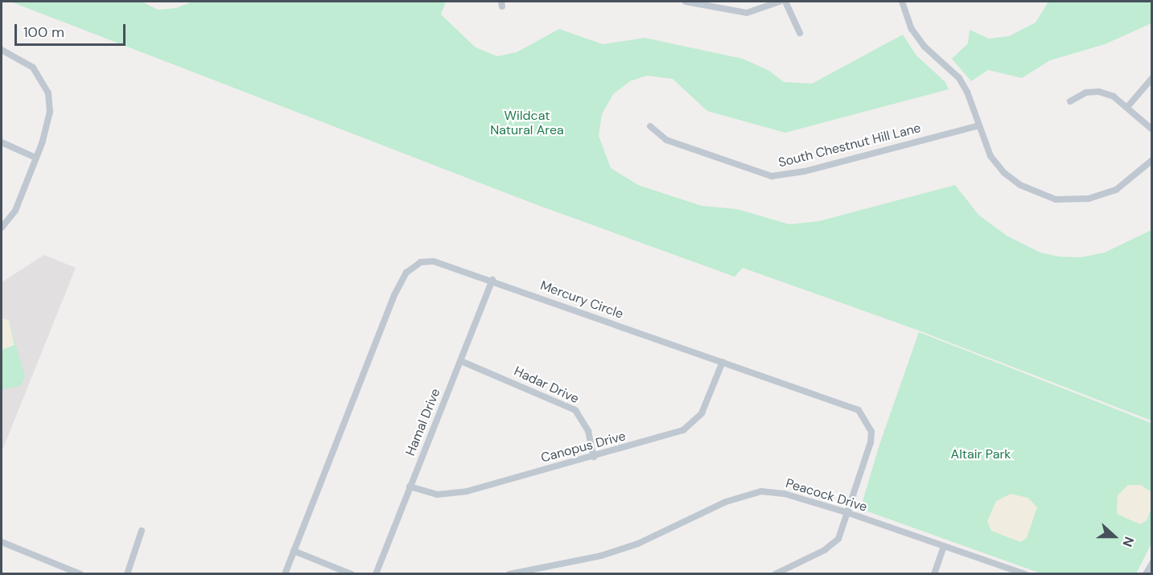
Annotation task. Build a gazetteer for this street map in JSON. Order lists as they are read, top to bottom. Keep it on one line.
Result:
{"streets":{"street":["South Chestnut Hill Lane","Mercury Circle","Hadar Drive","Hamal Drive","Canopus Drive","Peacock Drive"]},"crossings":[["Mercury Circle","Hamal Drive"],["Mercury Circle","Canopus Drive"],["Mercury Circle","Peacock Drive"],["Hadar Drive","Hamal Drive"],["Hadar Drive","Canopus Drive"],["Hamal Drive","Canopus Drive"]],"parks":["Wildcat Natural Area","Altair Park"],"scale_bar":"100 m","north":"right"}
